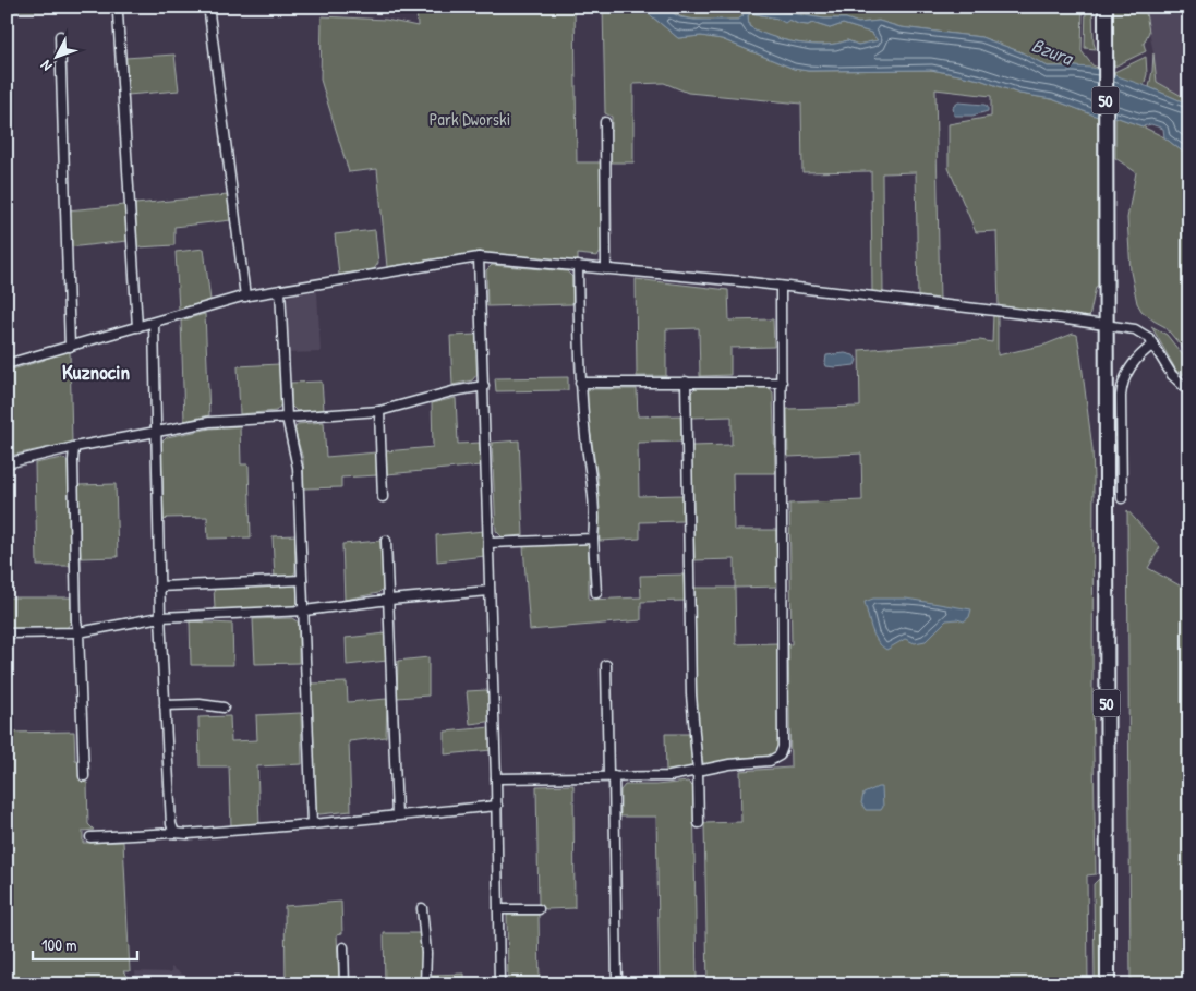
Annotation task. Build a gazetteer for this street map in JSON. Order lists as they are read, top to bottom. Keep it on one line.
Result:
{"streets":{"main road":["50"]},"districts":["Kuznocin"],"water":["Bzura"],"parks":["Park Dworski"],"scale_bar":"100 m","north":"bottom left"}
